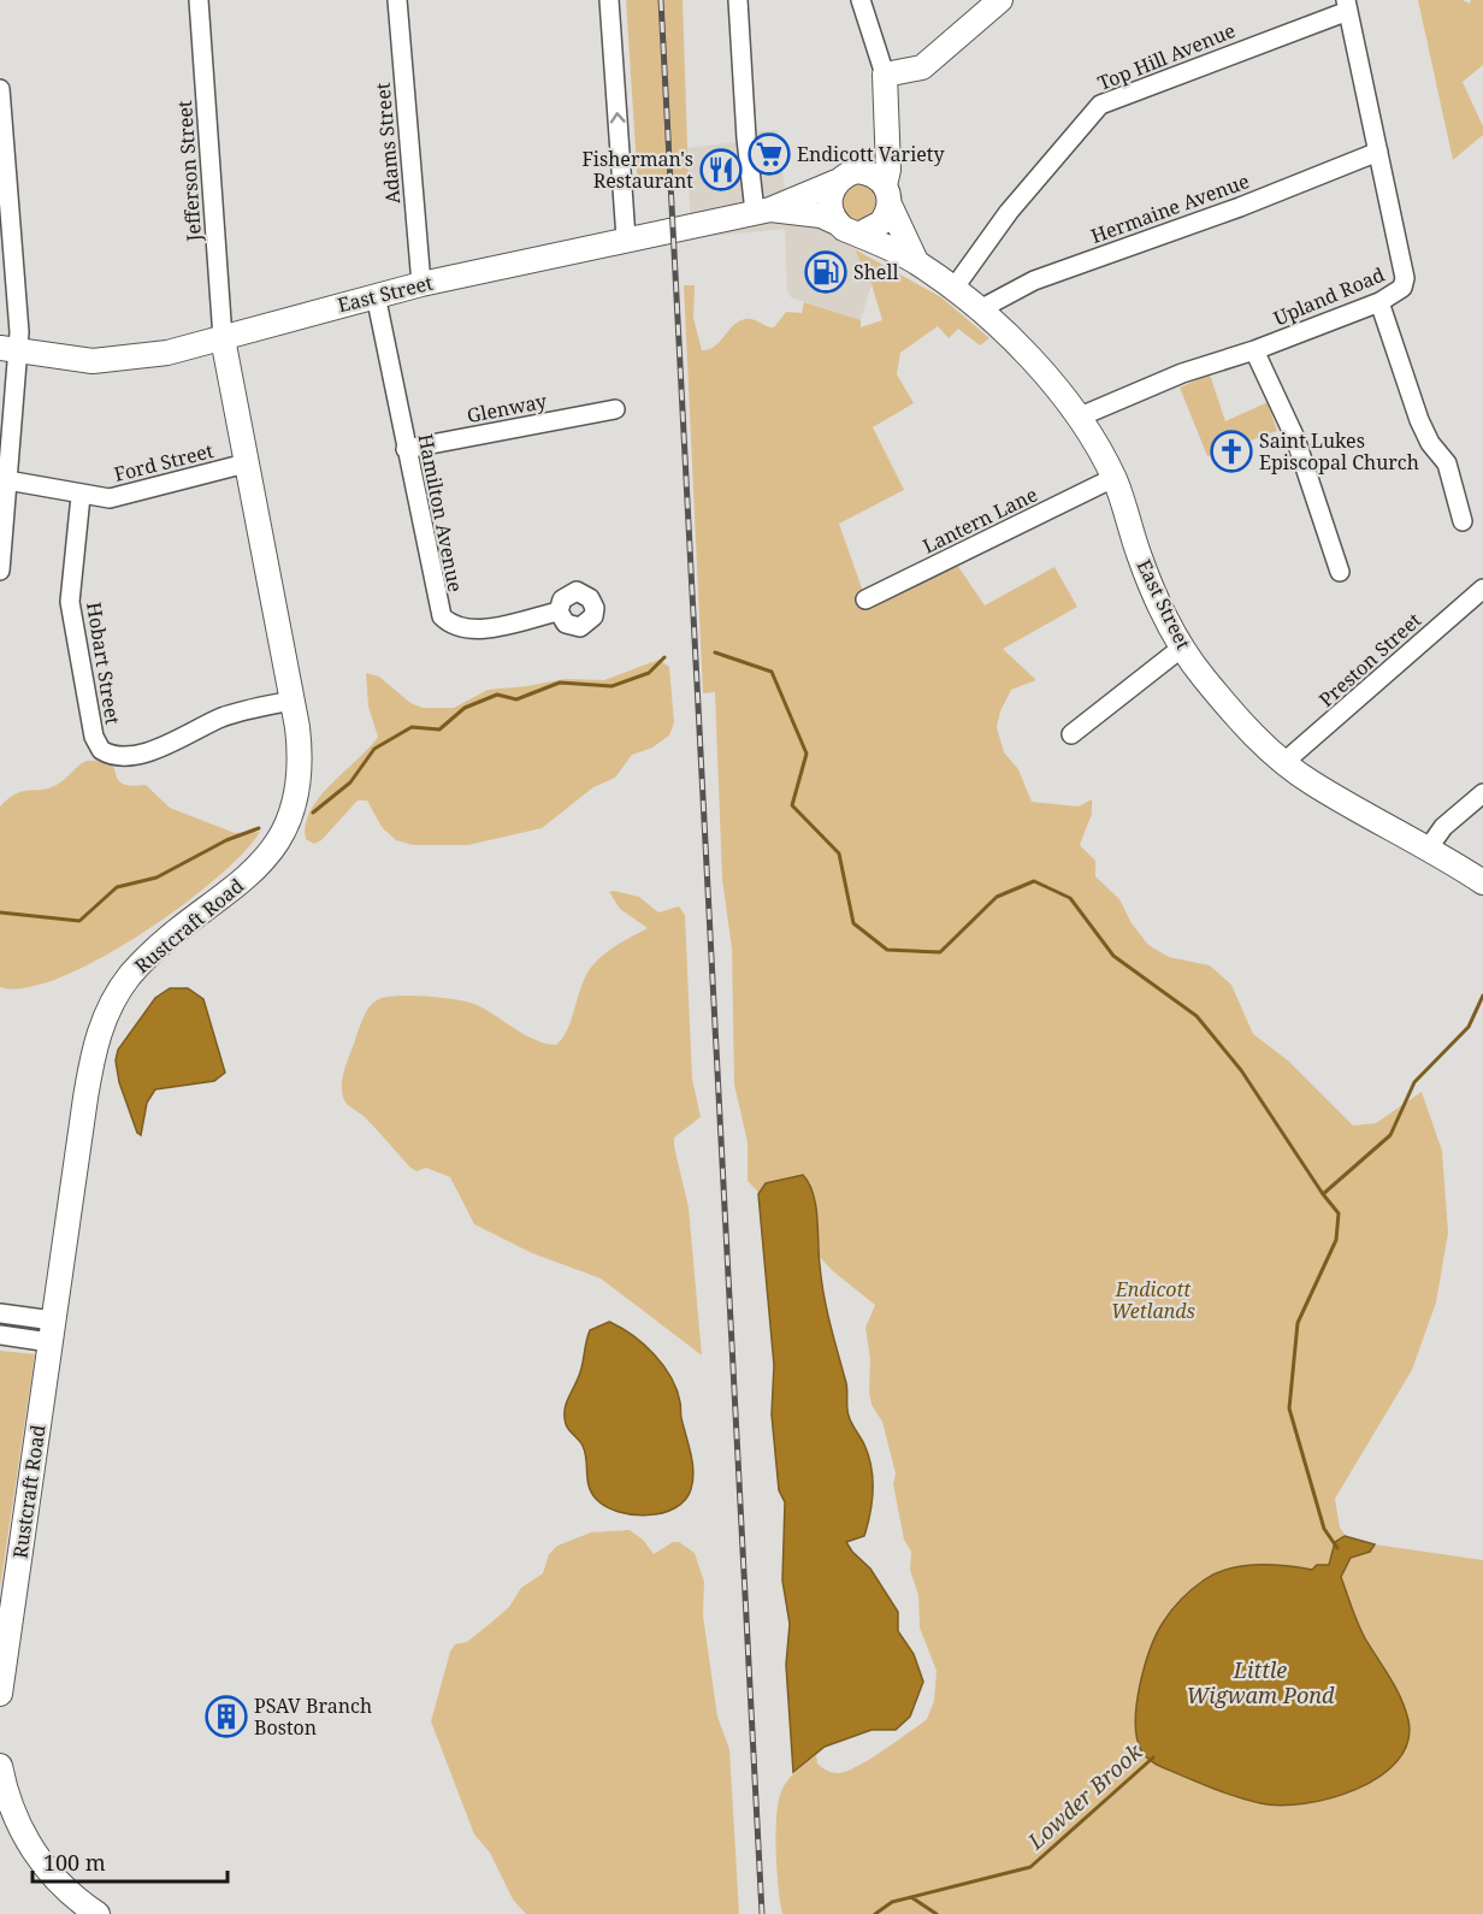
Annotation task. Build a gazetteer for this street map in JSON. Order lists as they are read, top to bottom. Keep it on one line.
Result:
{"streets":{"main road":["East Street","Rustcraft Road"],"street":["Top Hill Avenue","Adams Street","Jefferson Street","Hermaine Avenue","Upland Road","Glenway","Ford Street","Hamilton Avenue","Lantern Lane","Preston Street","Hobart Street"]},"crossings":[["Top Hill Avenue","East Street"],["Top Hill Avenue","Upland Road"],["Adams Street","East Street"],["Jefferson Street","East Street"],["Jefferson Street","Rustcraft Road"],["Hermaine Avenue","East Street"],["Hermaine Avenue","Upland Road"],["East Street","Upland Road"],["East Street","Hamilton Avenue"],["East Street","Lantern Lane"],["East Street","Preston Street"],["East Street","Rustcraft Road"],["Glenway","Hamilton Avenue"],["Ford Street","Hobart Street"],["Ford Street","Rustcraft Road"],["Hobart Street","Rustcraft Road"]],"water":["Little Wigwam Pond","Lowder Brook"],"parks":["Endicott Wetlands"],"places":{"supermarket":["Endicott Variety"],"restaurant":["Fisherman's Restaurant"],"fuel station":["Shell"],"church":["Saint Lukes Episcopal Church"],"building":["PSAV Branch Boston"]},"scale_bar":"100 m"}
